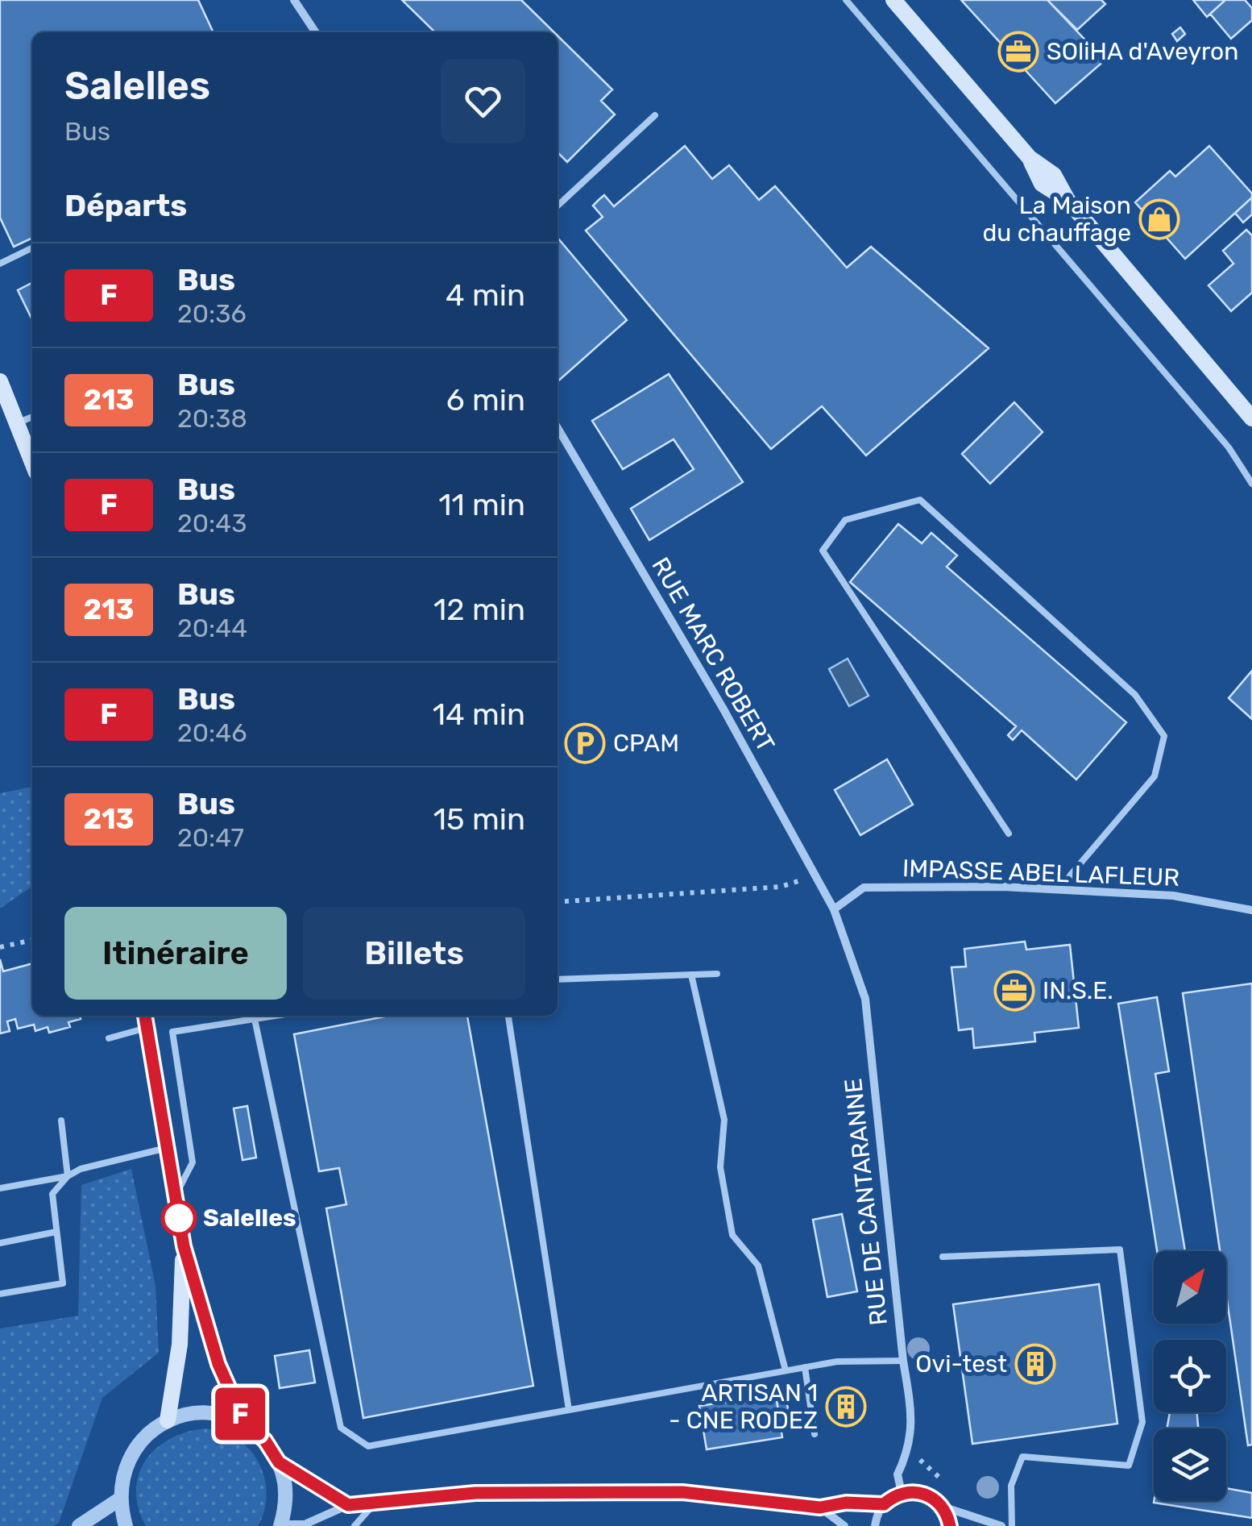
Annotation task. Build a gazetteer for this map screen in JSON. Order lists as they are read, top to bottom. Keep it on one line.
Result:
{"streets":{"street":["RUE MARC ROBERT","IMPASSE ABEL LAFLEUR","RUE DE CANTARANNE"]},"crossings":[["RUE MARC ROBERT","IMPASSE ABEL LAFLEUR"],["RUE MARC ROBERT","RUE DE CANTARANNE"],["IMPASSE ABEL LAFLEUR","RUE DE CANTARANNE"]],"places":{"office":["SOliHA d'Aveyron","IN.S.E."],"shop":["La Maison du chauffage"],"parking":["CPAM"],"other":["Salelles"],"building":["Ovi-test","ARTISAN 1 - CNE RODEZ"]},"lines":["bus line F"],"north":"top right","page":{"on_map":"F","heading":[["Salelles","Bus"],"Départs"],"list":[{"mark":"F","name":"Bus","note":"20:36","value":"4 min"},{"mark":"213","name":"Bus","note":"20:38","value":"6 min"},{"mark":"F","name":"Bus","note":"20:43","value":"11 min"},{"mark":"213","name":"Bus","note":"20:44","value":"12 min"},{"mark":"F","name":"Bus","note":"20:46","value":"14 min"},{"mark":"213","name":"Bus","note":"20:47","value":"15 min"}],"buttons":["Itinéraire","Billets"]}}
